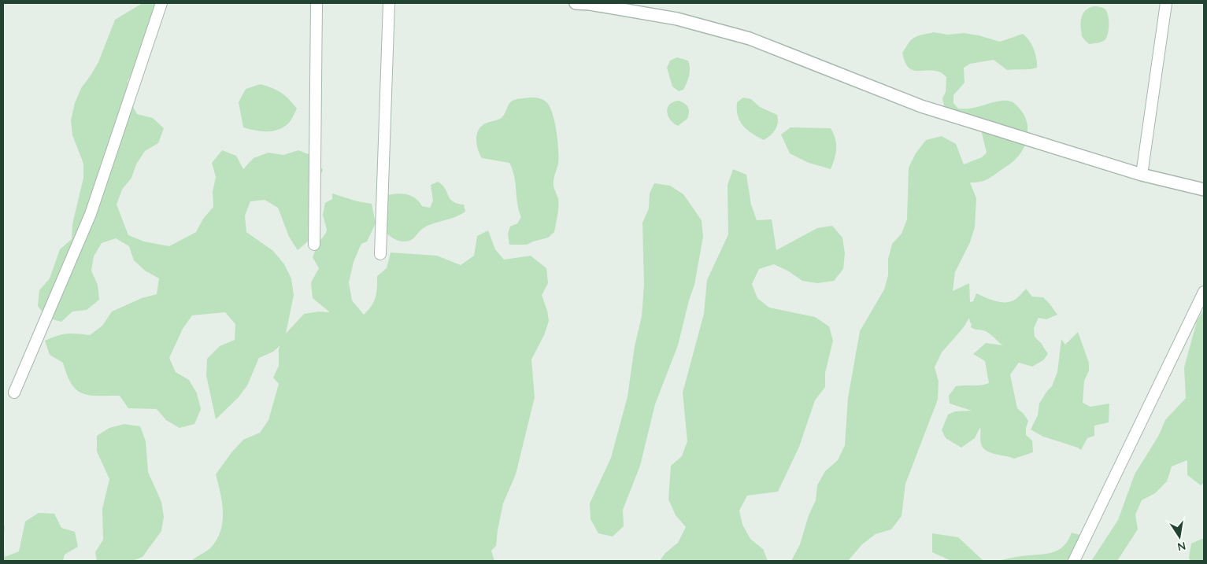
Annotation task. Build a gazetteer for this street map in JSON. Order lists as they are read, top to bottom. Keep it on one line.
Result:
{"north":"bottom"}
